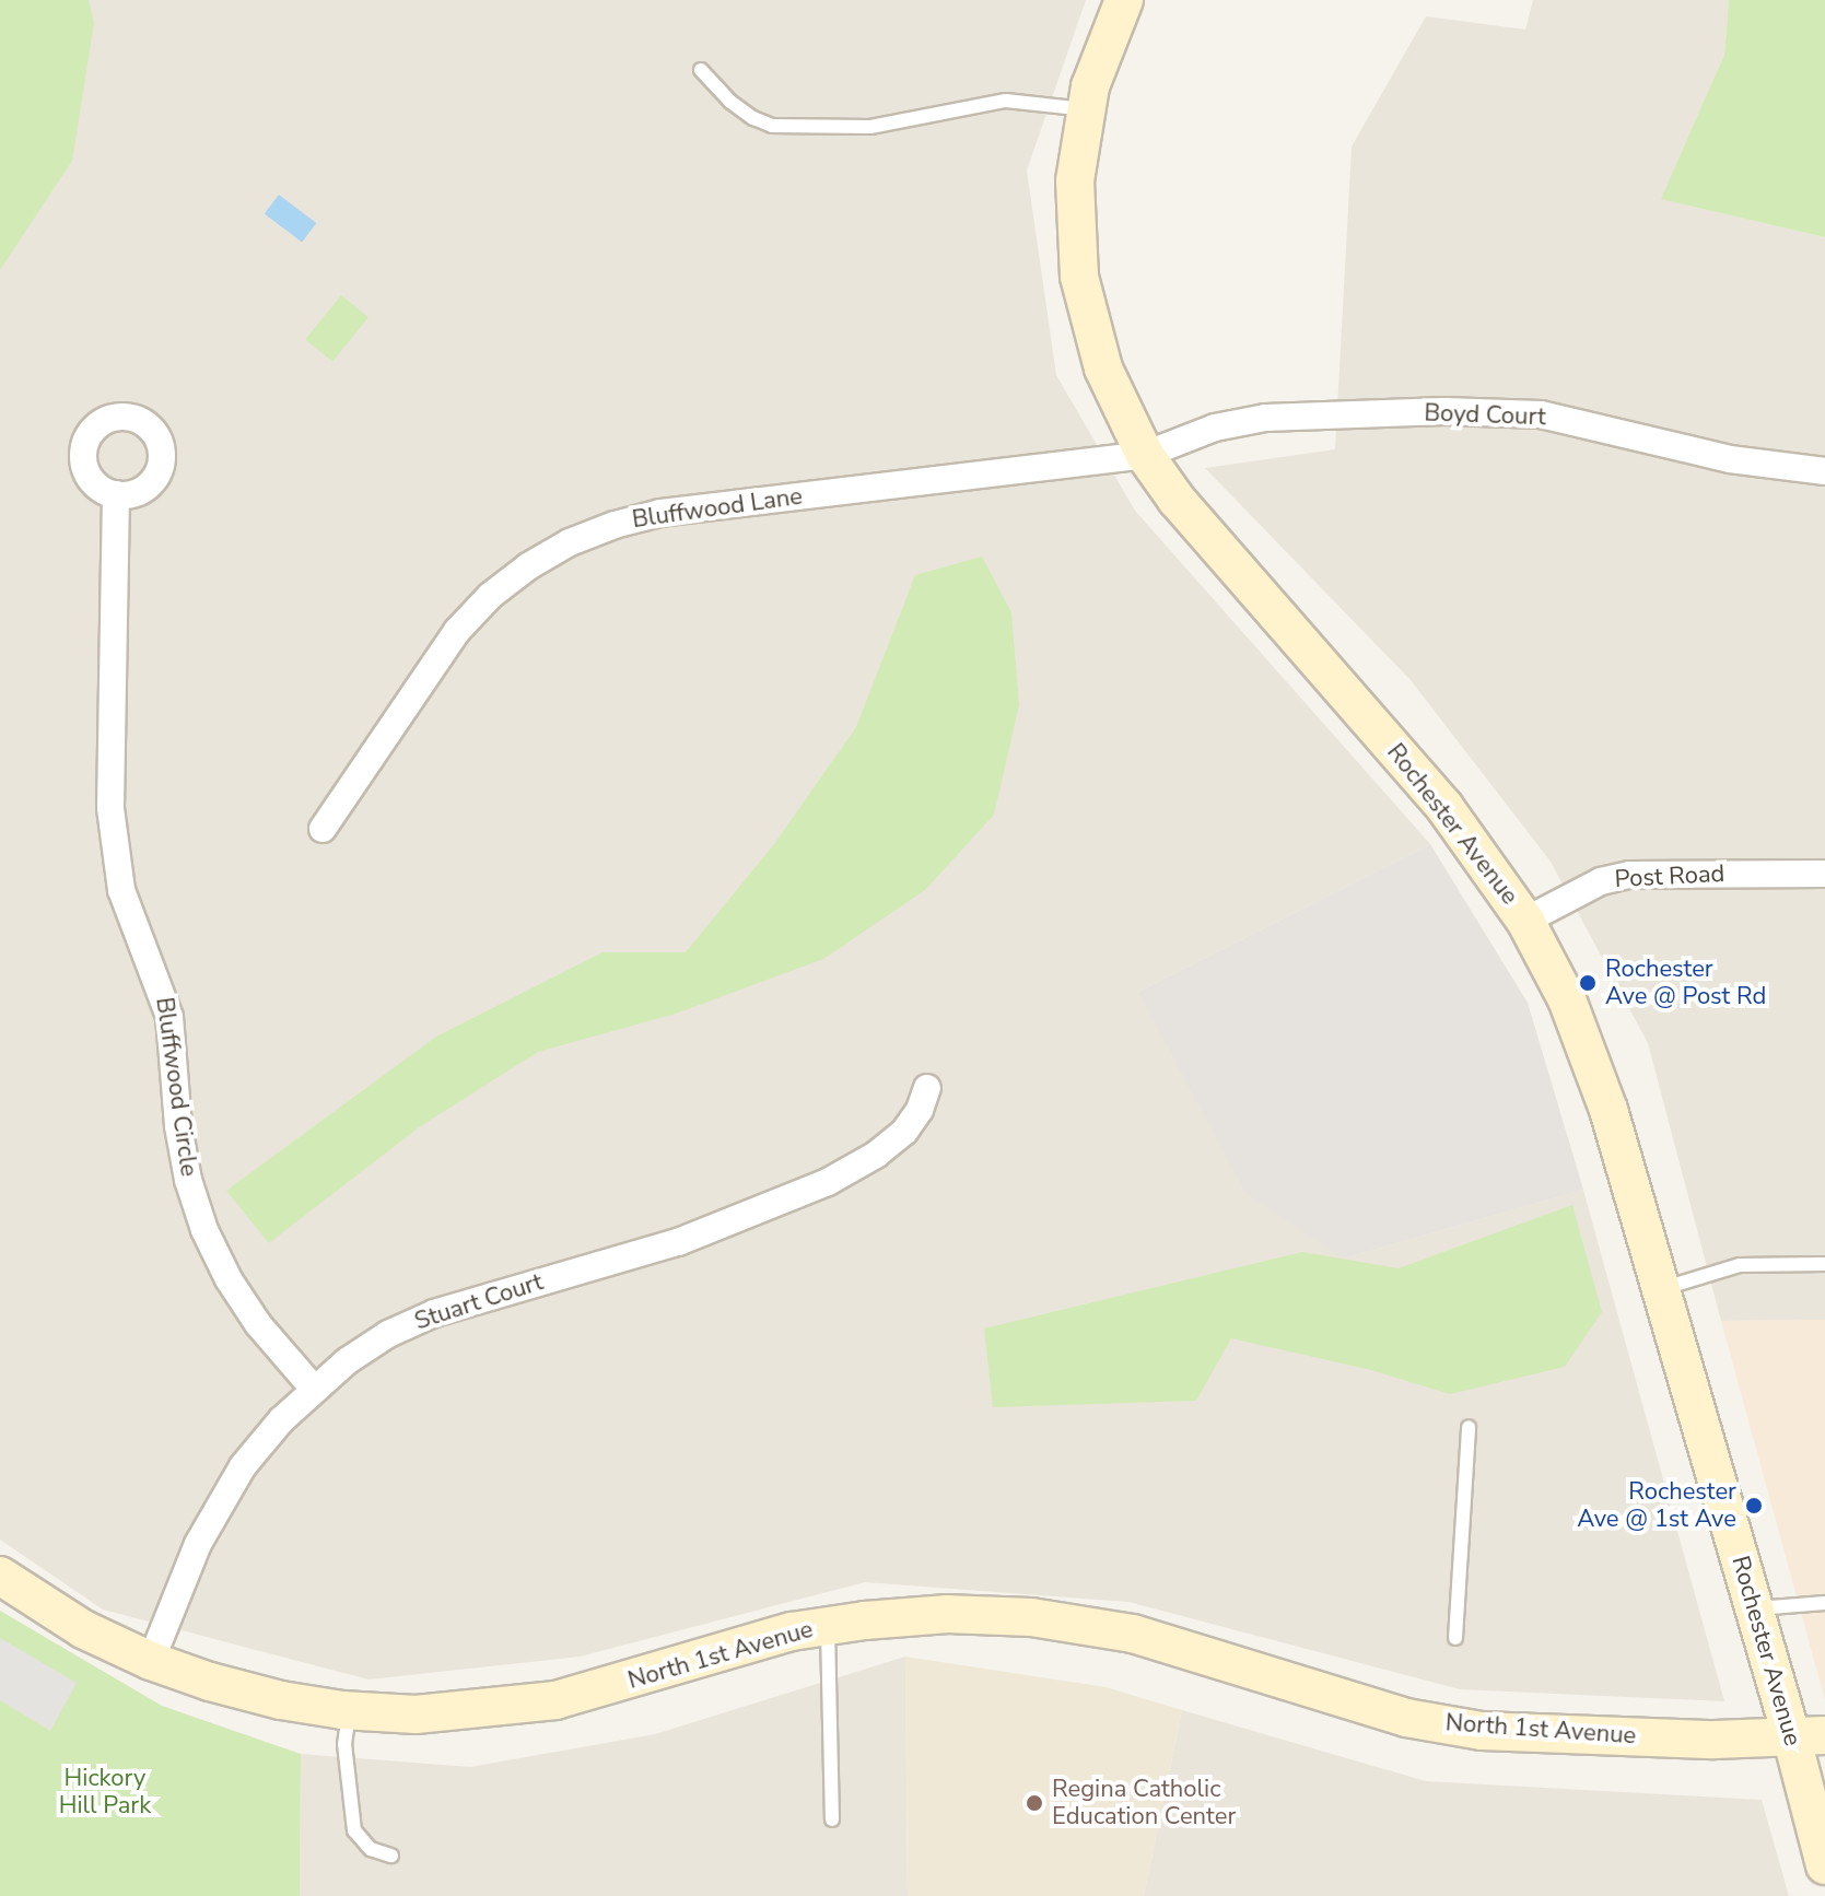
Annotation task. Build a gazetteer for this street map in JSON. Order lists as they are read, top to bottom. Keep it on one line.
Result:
{"streets":{"main road":["Rochester Avenue","North 1st Avenue"],"street":["Boyd Court","Bluffwood Lane","Post Road","Bluffwood Circle","Stuart Court"]},"crossings":[["Boyd Court","Bluffwood Lane"],["Boyd Court","Rochester Avenue"],["Bluffwood Lane","Rochester Avenue"],["Rochester Avenue","Post Road"],["Rochester Avenue","North 1st Avenue"],["Bluffwood Circle","Stuart Court"],["Stuart Court","North 1st Avenue"]],"parks":["Hickory Hill Park"],"places":["Rochester Ave @ Post Rd","Rochester Ave @ 1st Ave","Regina Catholic Education Center"]}
